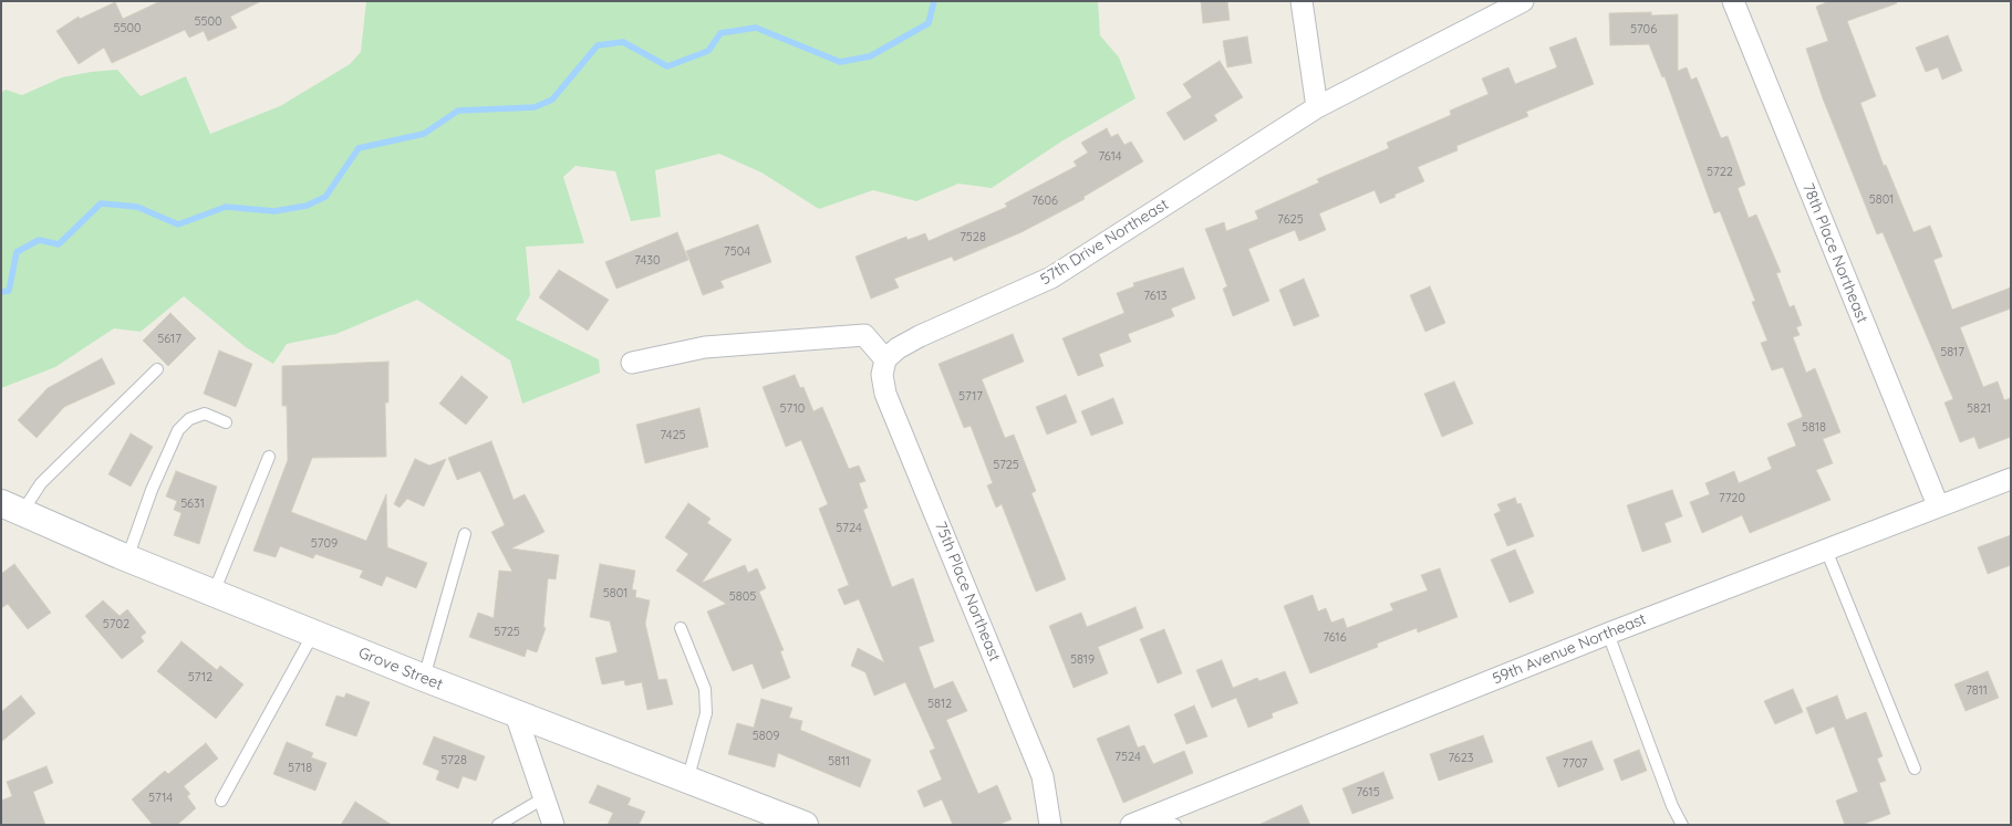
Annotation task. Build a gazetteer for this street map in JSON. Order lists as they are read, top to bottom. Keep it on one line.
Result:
{"streets":{"street":["57th Drive Northeast","78th Place Northeast","75th Place Northeast","59th Avenue Northeast","Grove Street"]},"crossings":[["57th Drive Northeast","75th Place Northeast"],["78th Place Northeast","59th Avenue Northeast"]],"house_numbers":["5500","5500","5706","7614","5722","5801","7606","7625","7528","7504","7430","7613","5617","5817","5717","5710","5821","5818","7425","5725","7720","5631","5724","5709","5801","5805","5702","5725","7616","5819","5712","7811","5812","5809","7524","7623","5728","5811","7707","5718","7615","5714"]}
